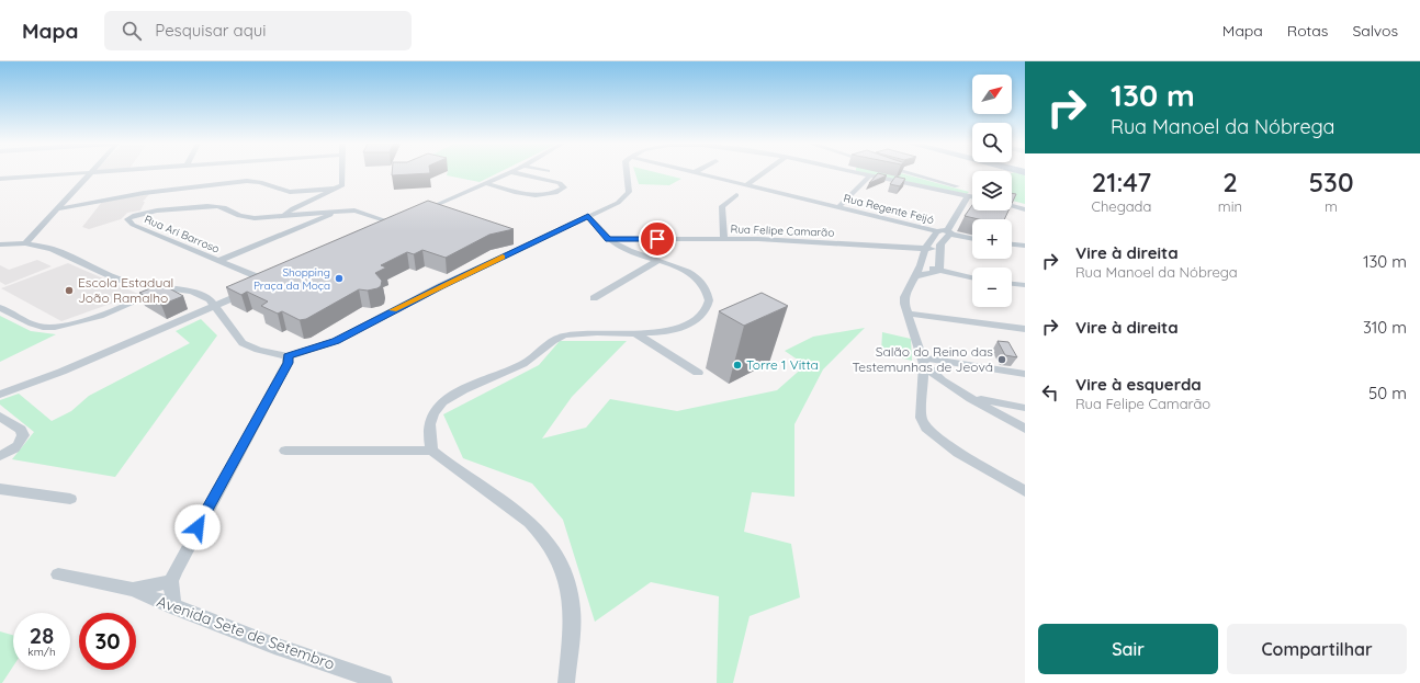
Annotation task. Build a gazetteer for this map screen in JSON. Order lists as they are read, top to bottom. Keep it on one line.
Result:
{"streets":{"street":["Rua Regente Feijó","Rua Felipe Camarão","Rua Ari Barroso","Avenida Sete de Setembro"]},"places":["Shopping Praça da Moça","Escola Estadual João Ramalho","Salão do Reino das Testemunhas de Jeová","Torre 1 Vitta"],"north":"top right","page":{"header":"Mapa","search":"Pesquisar aqui","nav":["Mapa","Rotas","Salvos"],"turn":["130 m","Rua Manoel da Nóbrega"],"map_buttons":["+","−"],"eta":["21:47","Chegada","2","min","530","m"],"list":[{"name":"Vire à direita","note":"Rua Manoel da Nóbrega","value":"130 m"},{"name":"Vire à direita","value":"310 m"},{"name":"Vire à esquerda","note":"Rua Felipe Camarão","value":"50 m"}],"speed":"28 km/h","limit":"30","buttons":["Sair","Compartilhar"]}}
